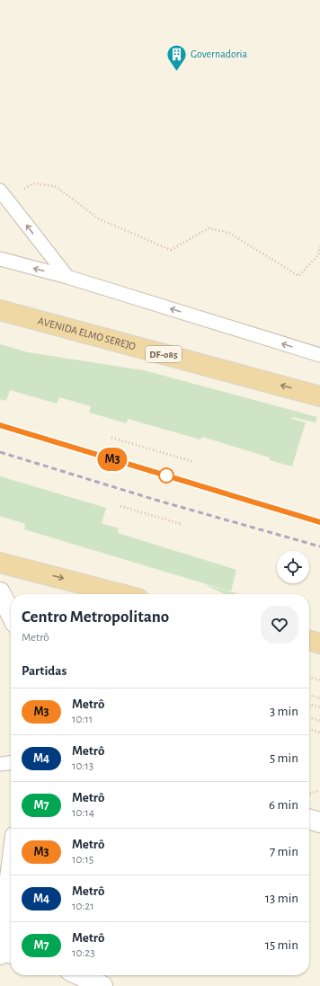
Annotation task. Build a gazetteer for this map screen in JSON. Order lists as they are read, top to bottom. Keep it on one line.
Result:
{"streets":{"main road":["AVENIDA ELMO SEREJO","DF-085"]},"one_way":["AVENIDA ELMO SEREJO"],"places":{"building":["Governadoria"]},"lines":["metro line M3"],"page":{"on_map":"M3","heading":[["Centro Metropolitano","Metrô"],"Partidas"],"list":[{"mark":"M3","name":"Metrô","note":"10:11","value":"3 min"},{"mark":"M4","name":"Metrô","note":"10:13","value":"5 min"},{"mark":"M7","name":"Metrô","note":"10:14","value":"6 min"},{"mark":"M3","name":"Metrô","note":"10:15","value":"7 min"},{"mark":"M4","name":"Metrô","note":"10:21","value":"13 min"},{"mark":"M7","name":"Metrô","note":"10:23","value":"15 min"}]}}
